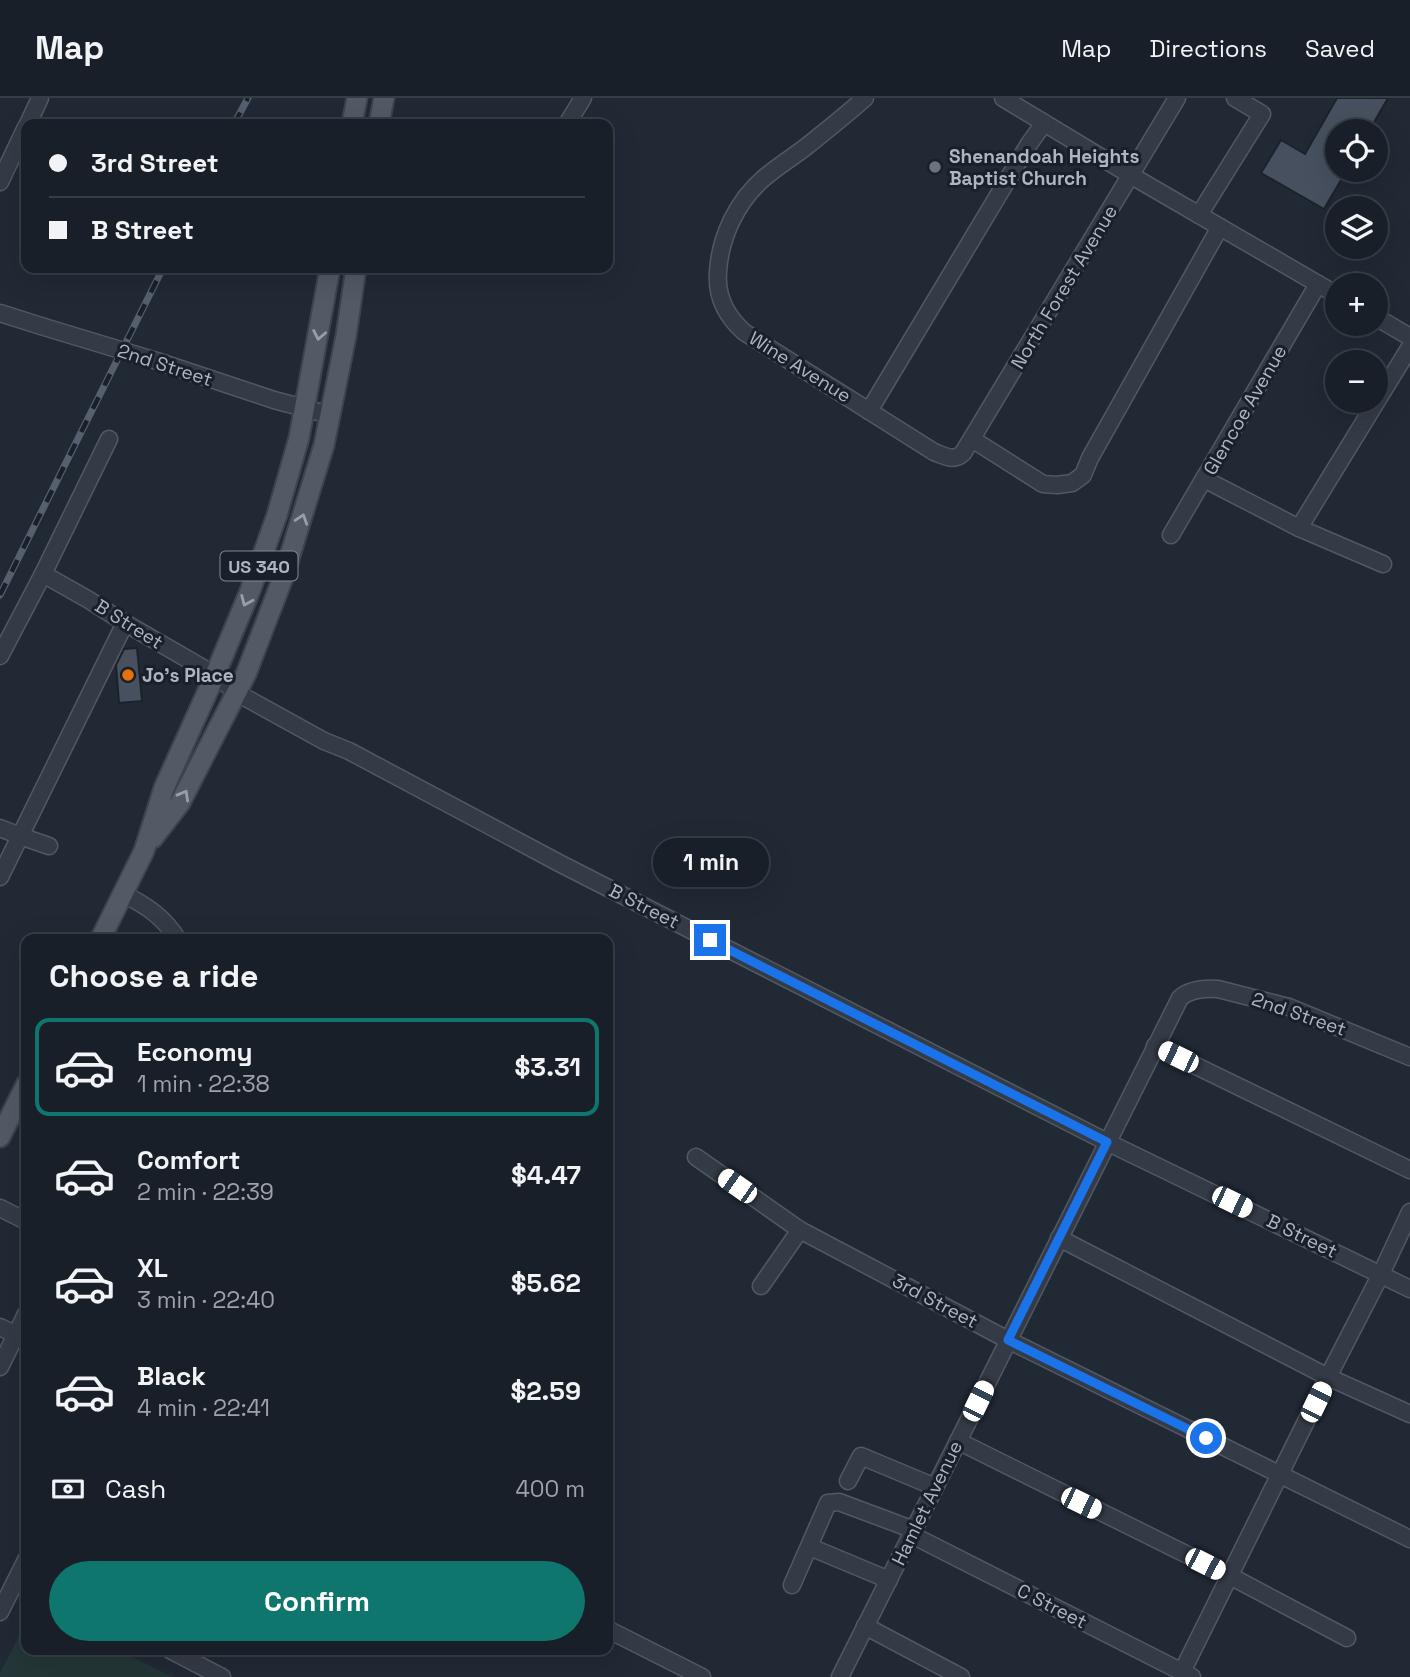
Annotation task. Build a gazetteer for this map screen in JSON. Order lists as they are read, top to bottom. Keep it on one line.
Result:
{"streets":{"main road":["US 340"],"street":["North Forest Avenue","2nd Street","Wine Avenue","Glencoe Avenue","B Street","3rd Street","Hamlet Avenue","C Street"]},"crossings":[["North Forest Avenue","Wine Avenue"],["2nd Street","US 340"],["2nd Street","Hamlet Avenue"],["US 340","B Street"],["B Street","Hamlet Avenue"],["3rd Street","Hamlet Avenue"],["Hamlet Avenue","C Street"]],"places":["Shenandoah Heights Baptist Church","Jo's Place"],"page":{"header":"Map","nav":["Map","Directions","Saved"],"map_buttons":["+","−"],"banner":["3rd Street","B Street"],"bubble":"1 min","heading":"Choose a ride","list":[{"name":"Economy","note":"1 min · 22:38","value":"$3.31"},{"name":"Comfort","note":"2 min · 22:39","value":"$4.47"},{"name":"XL","note":"3 min · 22:40","value":"$5.62"},{"name":"Black","note":"4 min · 22:41","value":"$2.59"}],"pay":["Cash","400 m"],"buttons":"Confirm"}}
